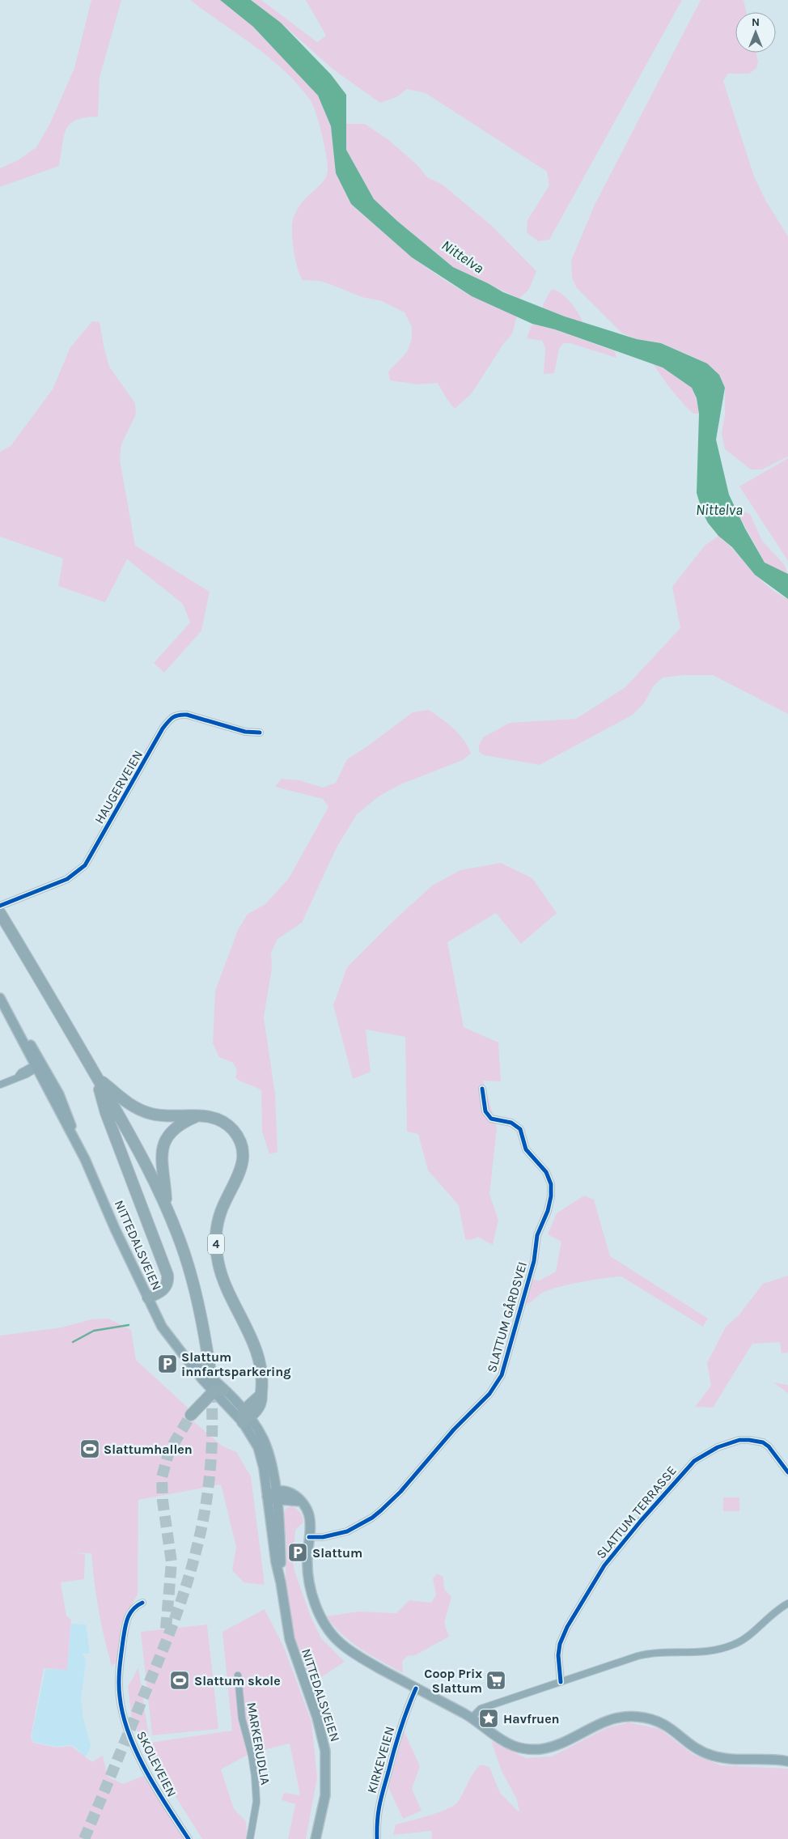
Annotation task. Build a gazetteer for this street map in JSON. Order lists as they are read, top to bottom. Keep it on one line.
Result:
{"streets":{"highway":["4"],"main road":["NITTEDALSVEIEN"],"street":["HAUGERVEIEN","SLATTUM GÅRDSVEI","SLATTUM TERRASSE","MARKERUDLIA","KIRKEVEIEN","SKOLEVEIEN"]},"crossings":[["4","NITTEDALSVEIEN"]],"water":["Nittelva"],"places":{"parking":["Slattum innfartsparkering","Slattum"],"sports":["Slattumhallen","Slattum skole"],"supermarket":["Coop Prix Slattum"],"place":["Havfruen"]},"north":"top"}
